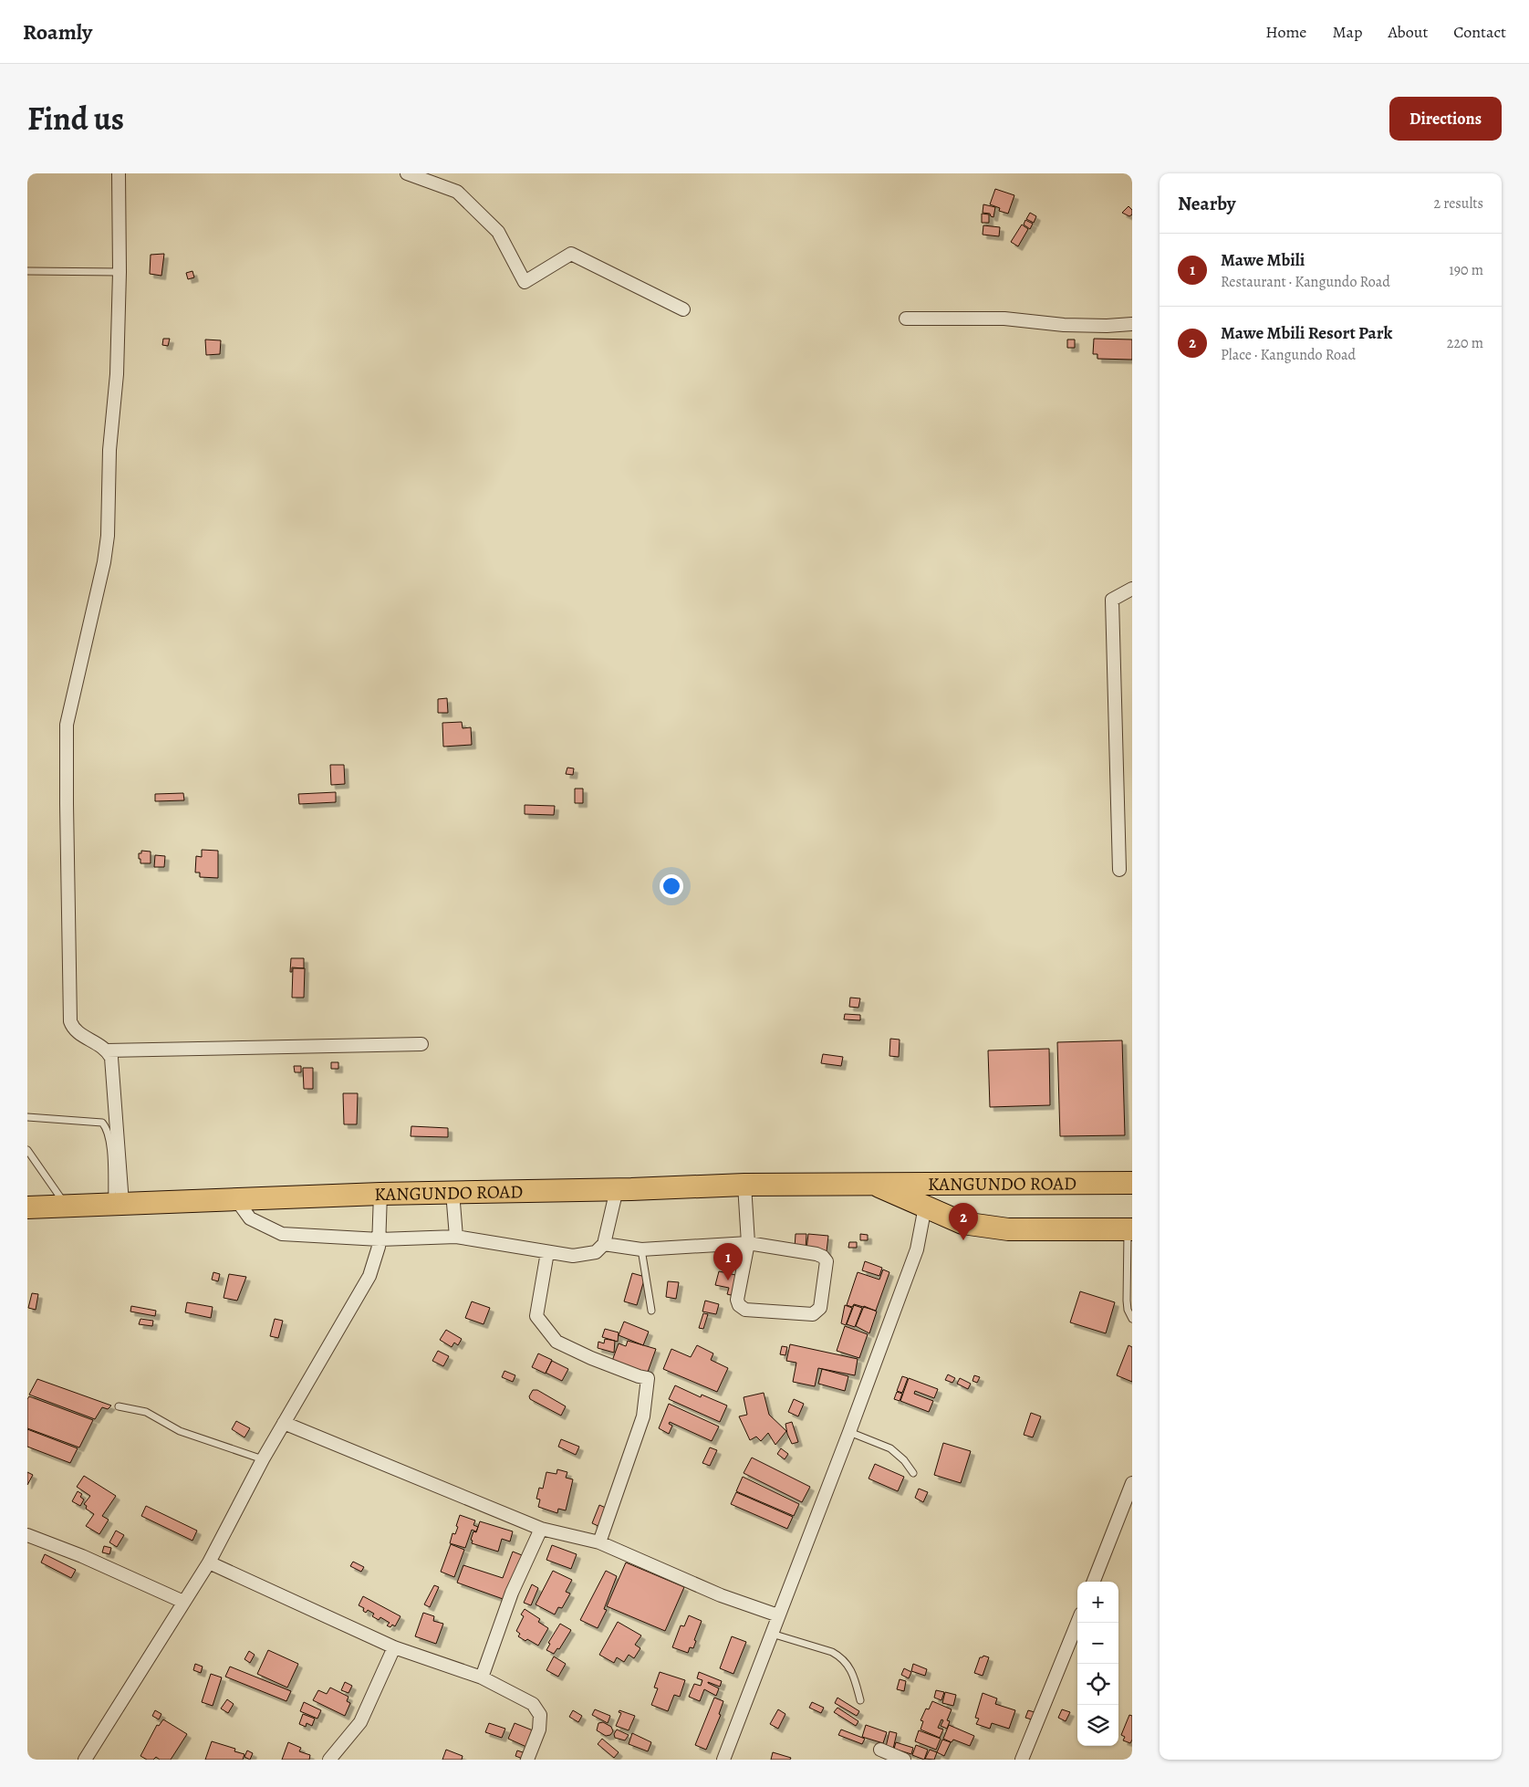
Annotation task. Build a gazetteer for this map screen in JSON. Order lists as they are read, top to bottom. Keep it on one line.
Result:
{"streets":{"highway":["KANGUNDO ROAD"]},"page":{"header":"Roamly","nav":["Home","Map","About","Contact"],"title":"Find us","buttons":"Directions","heading":["Nearby","2 results"],"list":[{"mark":"1","name":"Mawe Mbili","note":"Restaurant · Kangundo Road","value":"190 m"},{"mark":"2","name":"Mawe Mbili Resort Park","note":"Place · Kangundo Road","value":"220 m"}],"pins":["2","1"],"map_buttons":["+","−"]}}
